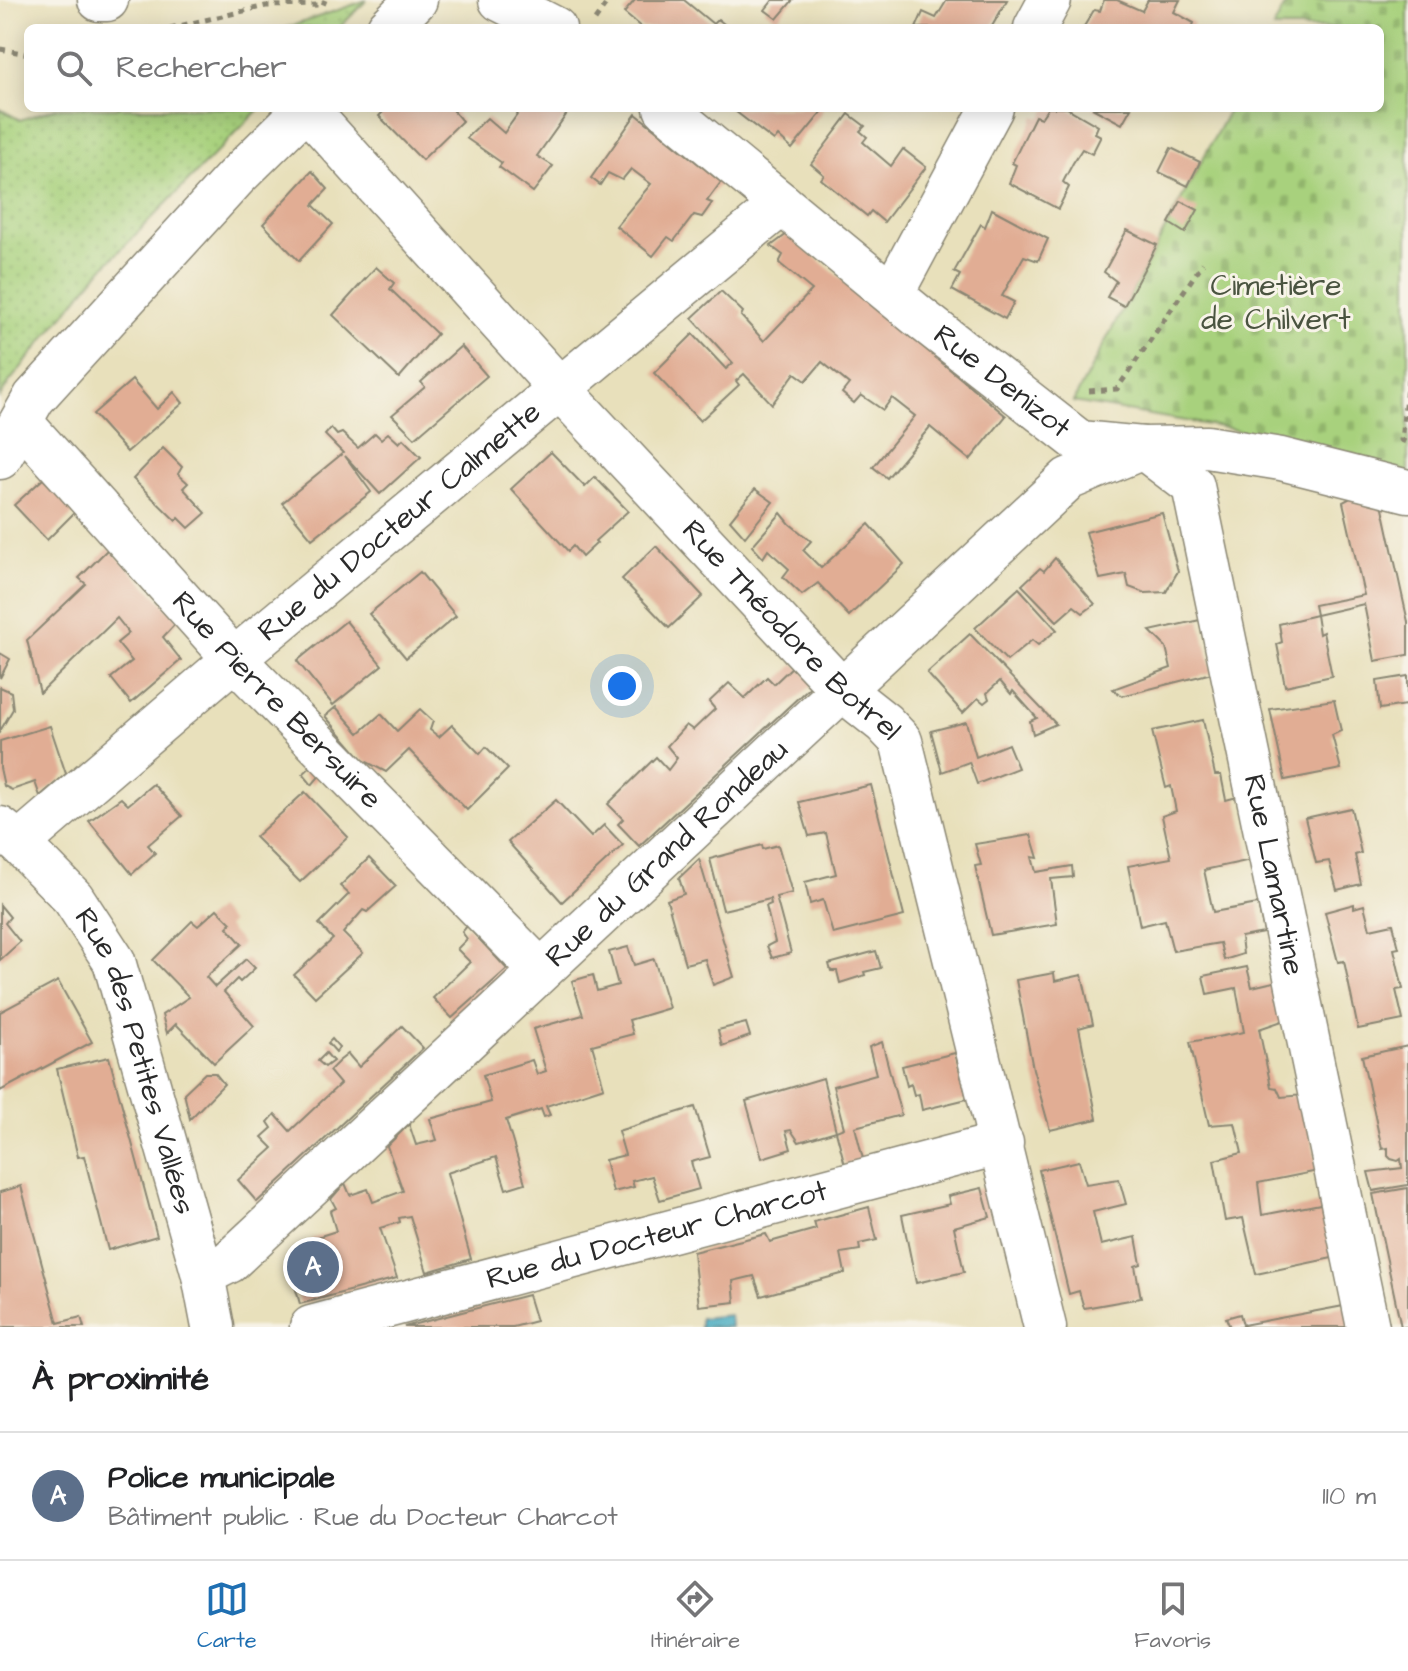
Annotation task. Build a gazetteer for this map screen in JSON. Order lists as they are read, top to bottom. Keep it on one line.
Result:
{"streets":{"street":["Rue Denizot","Rue du Docteur Calmette","Rue Théodore Botrel","Rue Pierre Bersuire","Rue du Grand Rondeau","Rue Lamartine","Rue des Petites Vallées","Rue du Docteur Charcot"]},"crossings":[["Rue Denizot","Rue du Docteur Calmette"],["Rue Denizot","Rue du Grand Rondeau"],["Rue Denizot","Rue Lamartine"],["Rue du Docteur Calmette","Rue Théodore Botrel"],["Rue du Docteur Calmette","Rue Pierre Bersuire"],["Rue du Docteur Calmette","Rue des Petites Vallées"],["Rue Théodore Botrel","Rue du Grand Rondeau"],["Rue Théodore Botrel","Rue du Docteur Charcot"],["Rue Pierre Bersuire","Rue du Grand Rondeau"],["Rue du Grand Rondeau","Rue Lamartine"],["Rue du Grand Rondeau","Rue des Petites Vallées"]],"parks":["Cimetière de Chilvert"],"page":{"search":"Rechercher","pins":"A","heading":"À proximité","list":[{"mark":"A","name":"Police municipale","note":"Bâtiment public · Rue du Docteur Charcot","value":"110 m"}],"nav":["Carte","Itinéraire","Favoris"]}}
